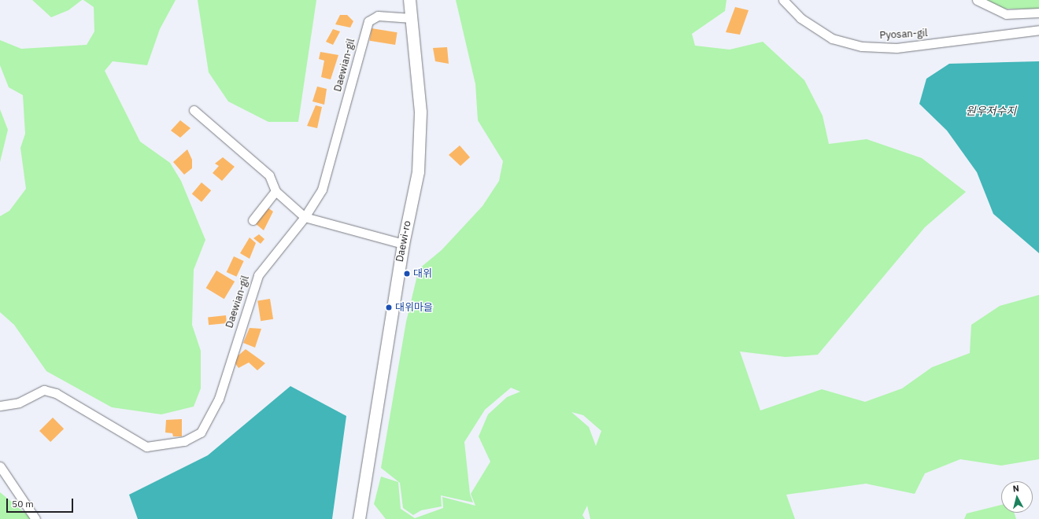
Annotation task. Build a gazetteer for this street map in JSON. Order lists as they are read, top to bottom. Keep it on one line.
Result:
{"streets":{"main road":["Daewi-ro"],"street":["Pyosan-gil","Daewian-gil"]},"crossings":[["Daewian-gil","Daewi-ro"]],"water":["원우저수지"],"places":["대위","대위마을"],"scale_bar":"50 m","north":"top"}
